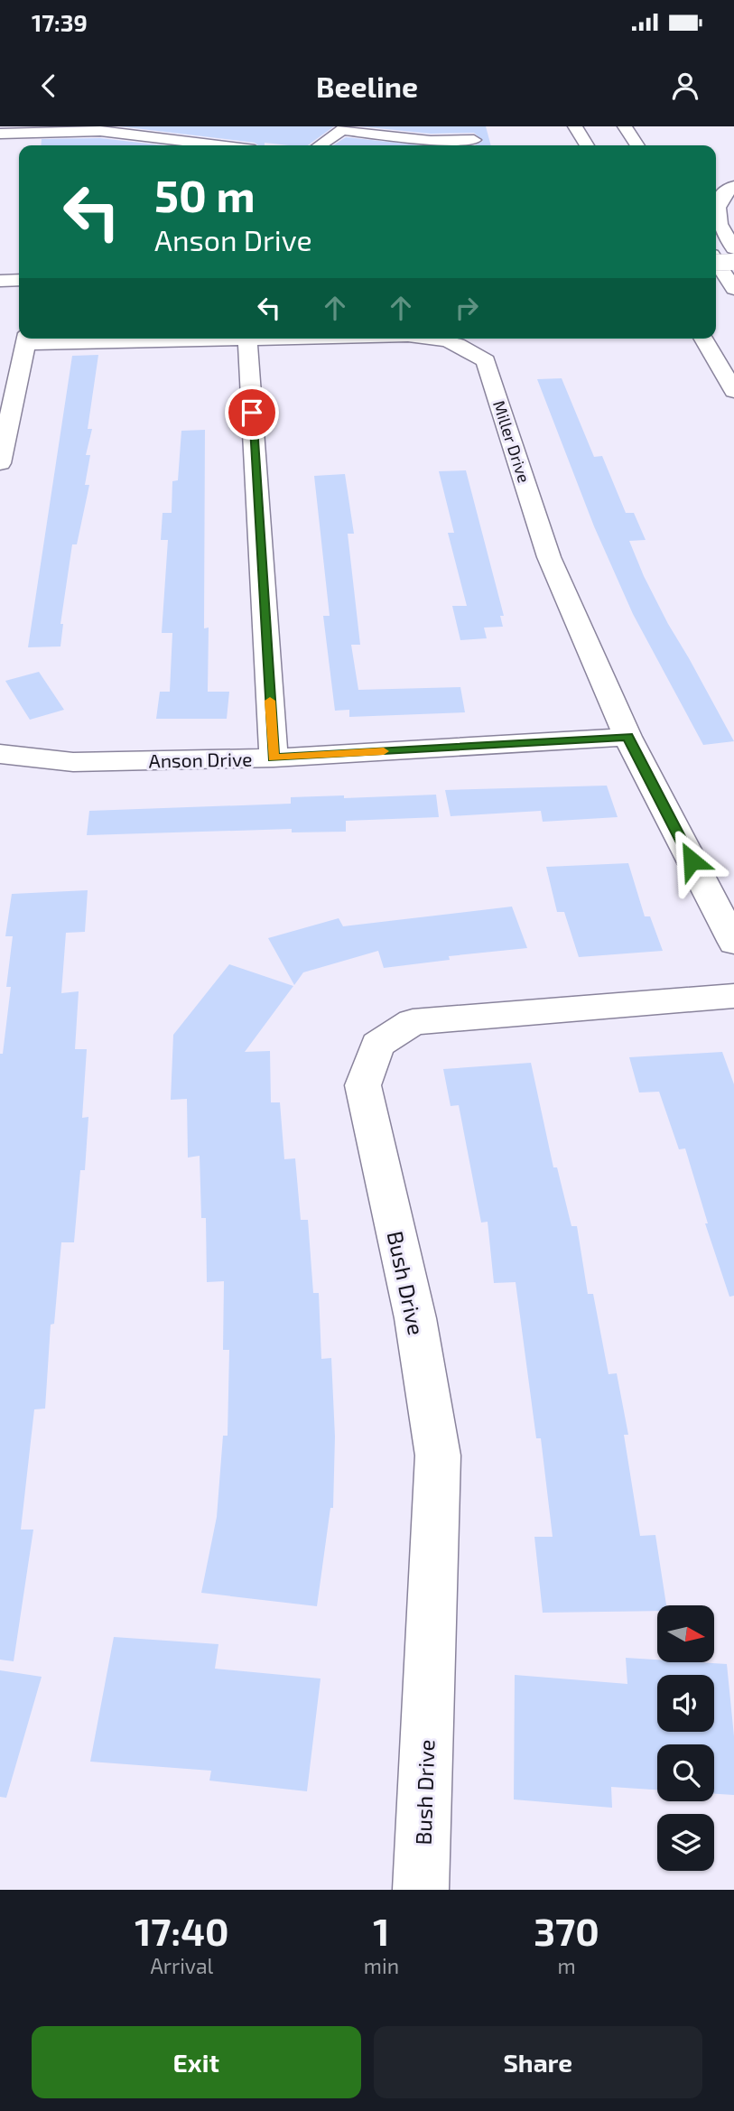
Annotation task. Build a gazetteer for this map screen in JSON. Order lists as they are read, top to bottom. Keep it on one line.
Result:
{"streets":{"main road":["Miller Drive","Anson Drive","Bush Drive"]},"crossings":[["Miller Drive","Anson Drive"]],"north":"right","page":{"status":"17:39","header":"Beeline","turn":["50 m","Anson Drive"],"eta":["17:40","Arrival","1","min","370","m"],"buttons":["Exit","Share"]}}
